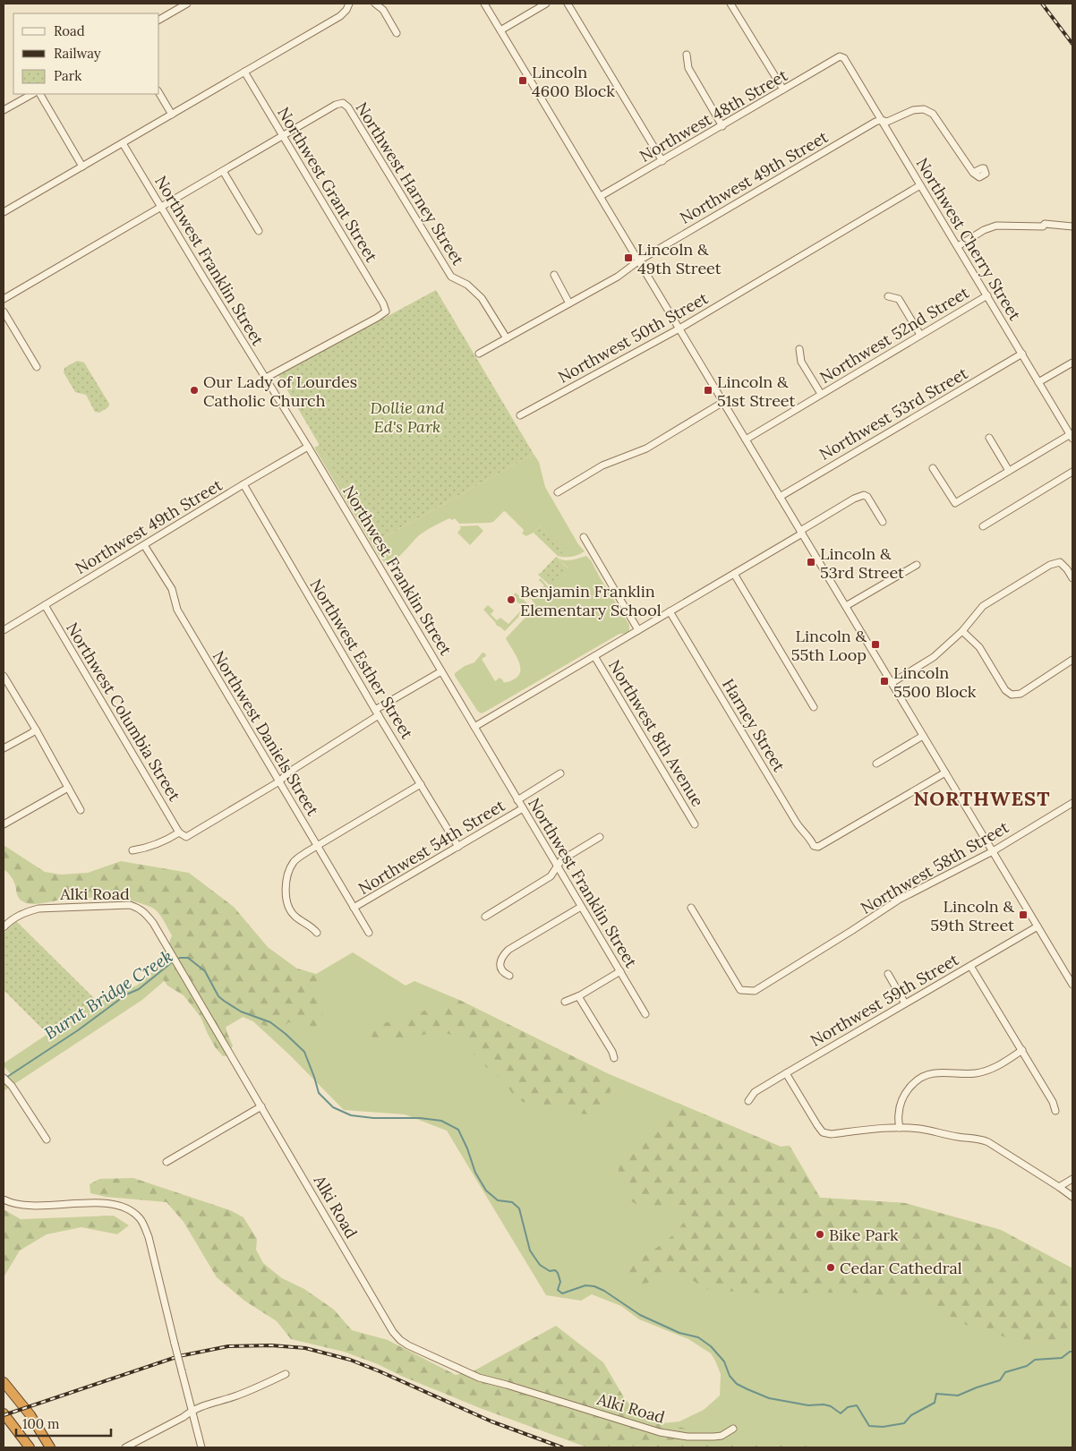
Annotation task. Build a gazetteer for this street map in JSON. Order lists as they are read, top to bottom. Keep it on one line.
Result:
{"streets":{"street":["Northwest 48th Street","Northwest 49th Street","Northwest Harney Street","Northwest Grant Street","Northwest Cherry Street","Northwest Franklin Street","Northwest 52nd Street","Northwest 50th Street","Northwest 53rd Street","Northwest Esther Street","Northwest Columbia Street","Harney Street","Northwest Daniels Street","Northwest 8th Avenue","Northwest 54th Street","Northwest 58th Street","Alki Road","Northwest 59th Street"]},"crossings":[["Northwest 48th Street","Northwest Cherry Street"],["Northwest 49th Street","Northwest Harney Street"],["Northwest 49th Street","Northwest Cherry Street"],["Northwest 49th Street","Northwest Franklin Street"],["Northwest 49th Street","Northwest Esther Street"],["Northwest 49th Street","Northwest Columbia Street"],["Northwest 49th Street","Northwest Daniels Street"],["Northwest Harney Street","Northwest Grant Street"],["Northwest Grant Street","Northwest Franklin Street"],["Northwest Cherry Street","Northwest 52nd Street"],["Northwest Cherry Street","Northwest 50th Street"],["Northwest Cherry Street","Northwest 53rd Street"],["Northwest Franklin Street","Northwest 54th Street"],["Northwest Esther Street","Northwest 54th Street"],["Northwest Daniels Street","Northwest 54th Street"]],"districts":["NORTHWEST"],"water":["Burnt Bridge Creek"],"parks":["Dollie and Ed's Park"],"places":{"transit":["Lincoln 4600 Block","Lincoln & 49th Street","Lincoln & 51st Street","Lincoln & 53rd Street","Lincoln & 55th Loop","Lincoln 5500 Block","Lincoln & 59th Street"],"other":["Our Lady of Lourdes Catholic Church","Benjamin Franklin Elementary School","Bike Park","Cedar Cathedral"]},"legend":["Road","Railway","Park"],"scale_bar":"100 m"}
